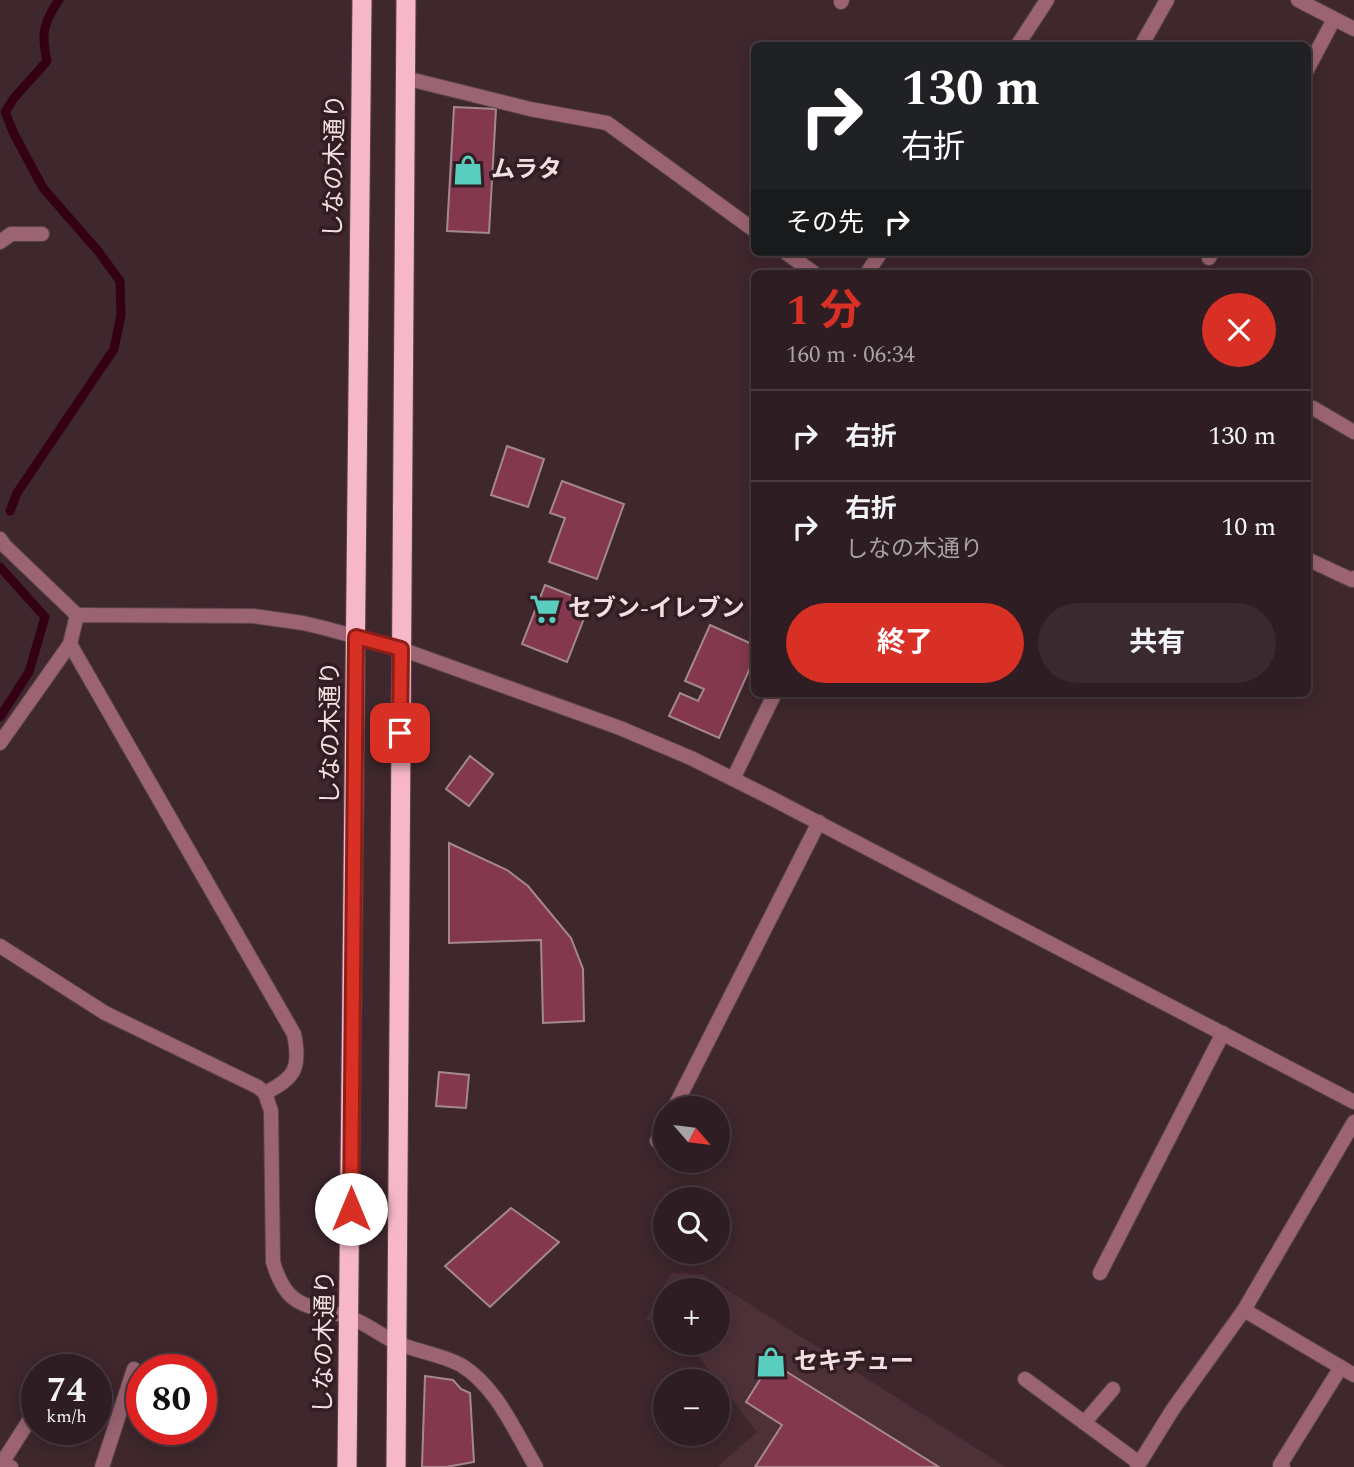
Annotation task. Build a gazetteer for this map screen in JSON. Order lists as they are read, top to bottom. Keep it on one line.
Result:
{"streets":{"highway":["しなの木通り"]},"places":{"shop":["ムラタ","セキチュー"],"supermarket":["セブン-イレブン"]},"north":"bottom right","page":{"turn":["130 m","右折"],"then":"その先","heading":["1 分","160 m · 06:34"],"list":[{"name":"右折","value":"130 m"},{"name":"右折","note":"しなの木通り","value":"10 m"}],"buttons":["終了","共有"],"map_buttons":["+","−"],"speed":"74 km/h","limit":"80"}}
